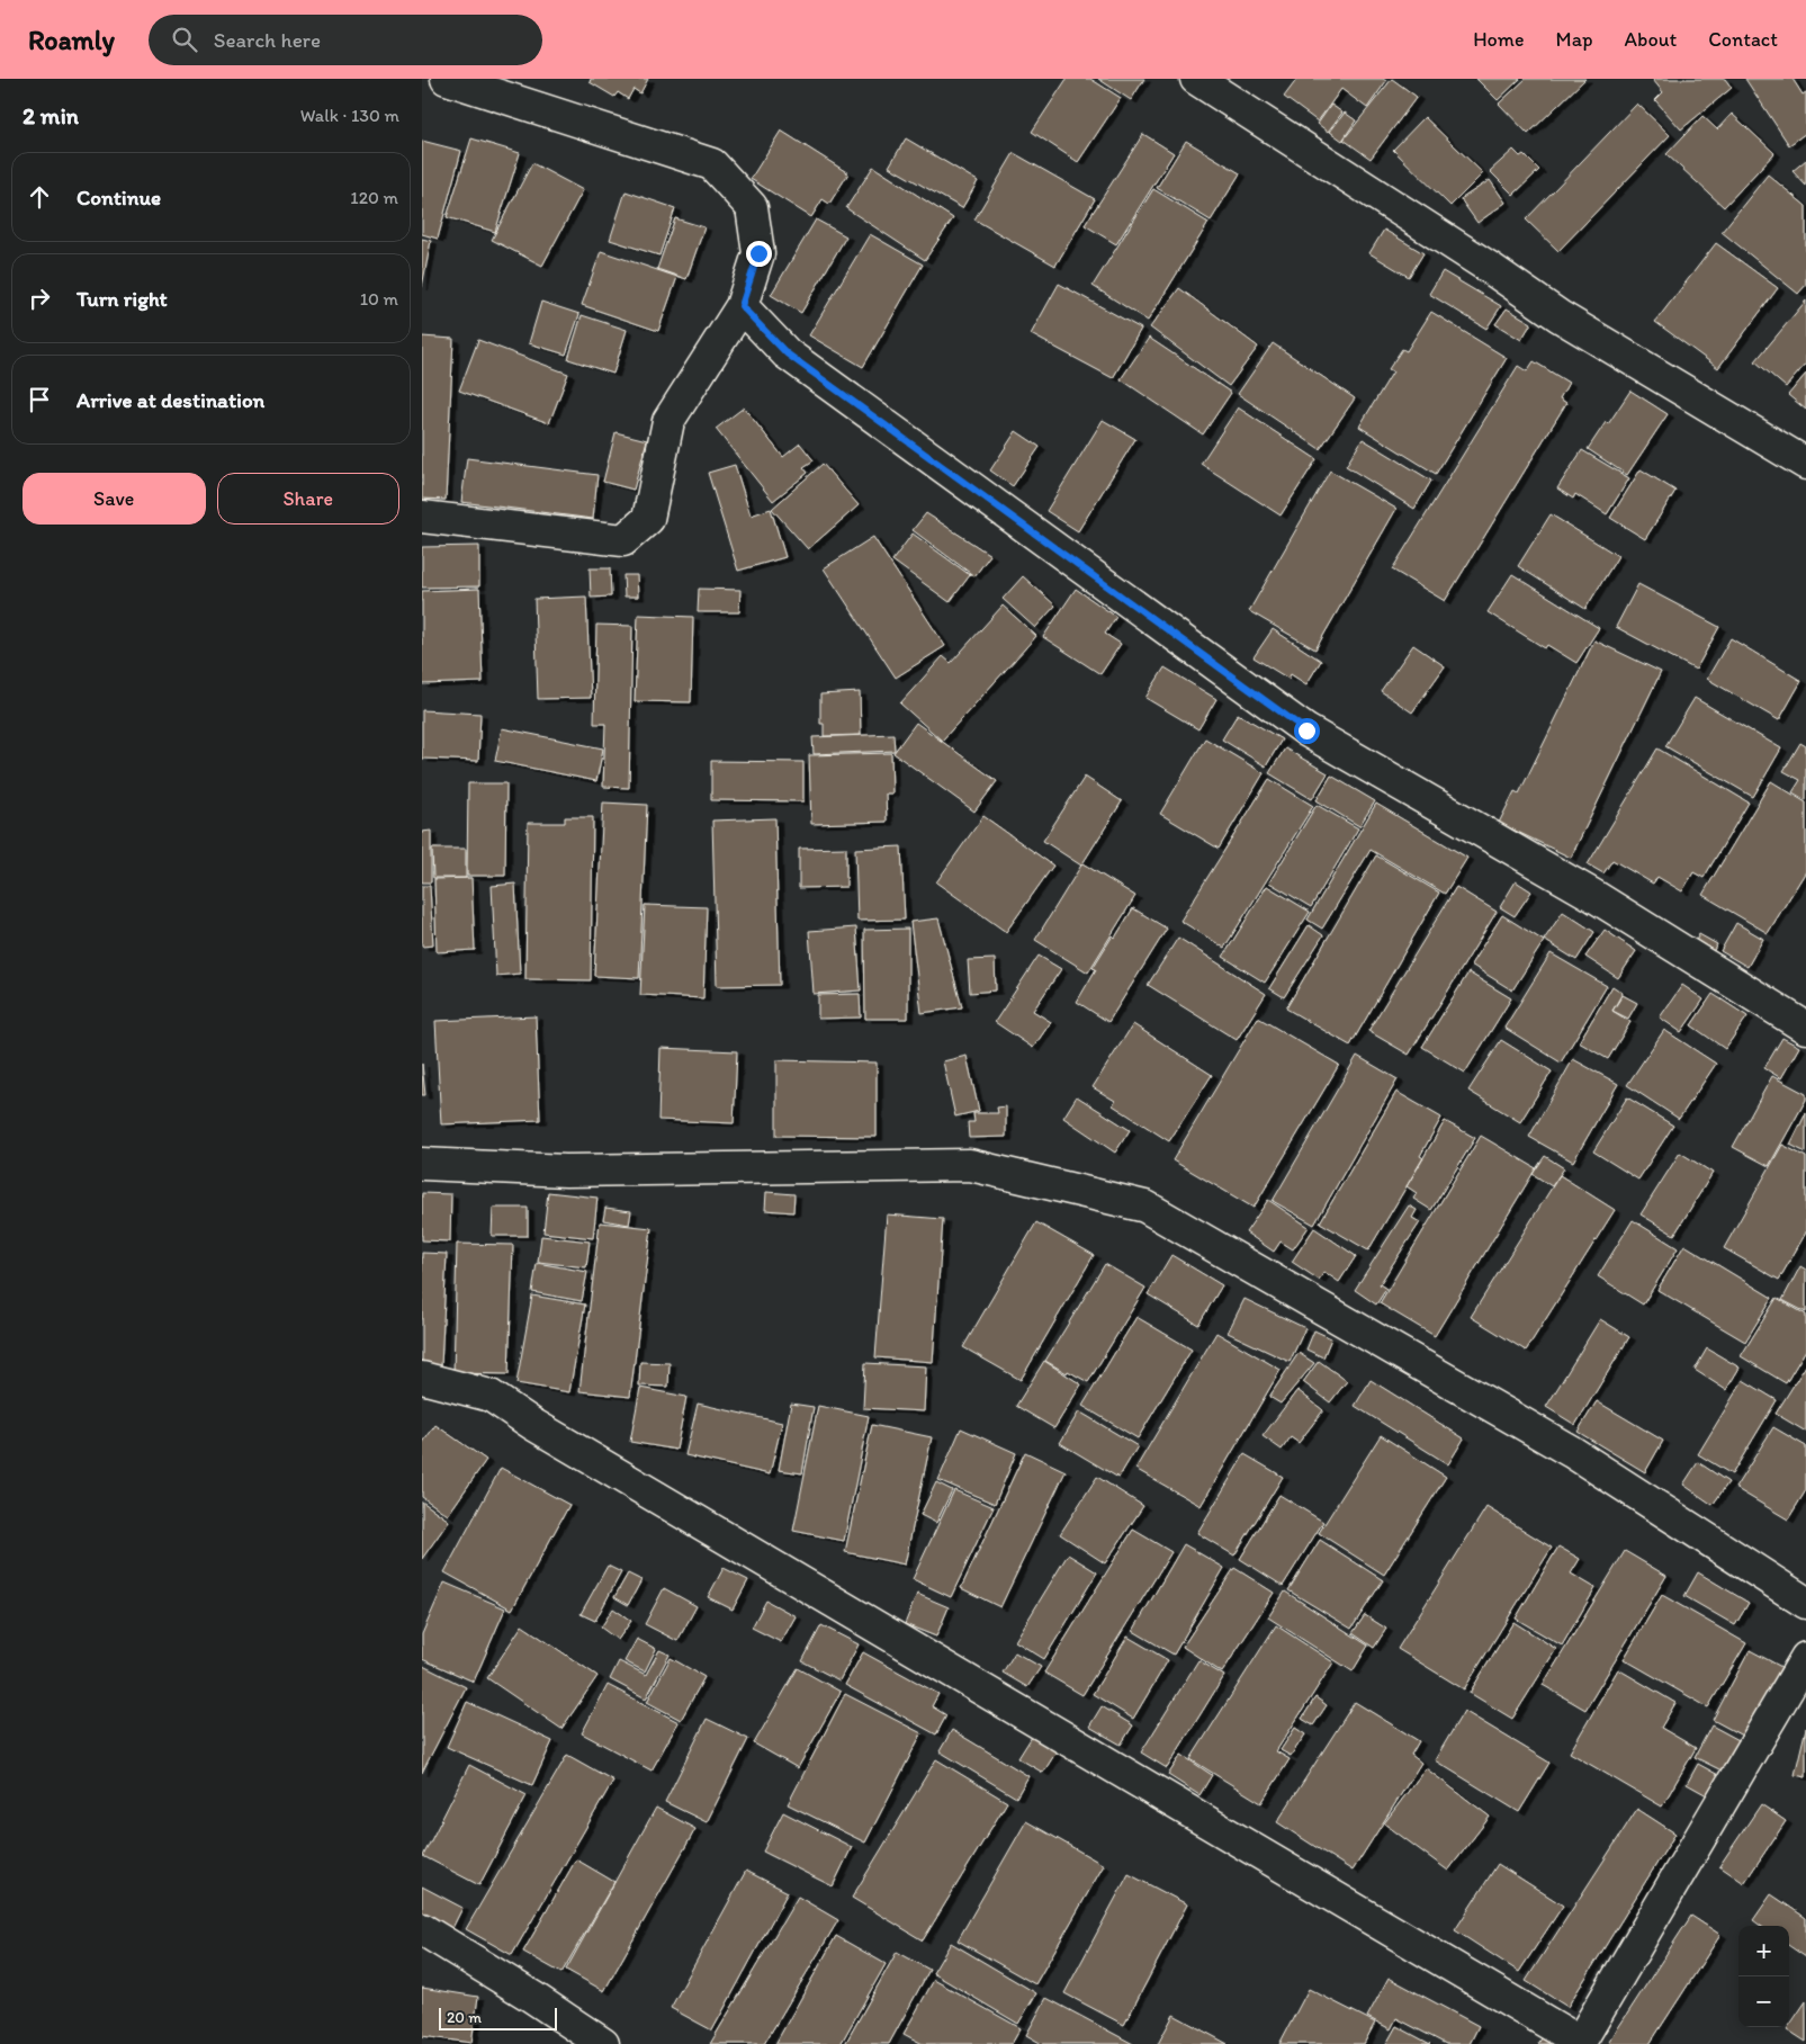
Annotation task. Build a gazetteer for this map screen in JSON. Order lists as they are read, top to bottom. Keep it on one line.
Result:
{"scale_bar":"20 m","page":{"header":"Roamly","search":"Search here","nav":["Home","Map","About","Contact"],"heading":["2 min","Walk · 130 m"],"list":[["Continue","120 m"],["Turn right","10 m"],"Arrive at destination"],"buttons":["Save","Share"],"map_buttons":["+","−"],"scale":"20 m"}}
